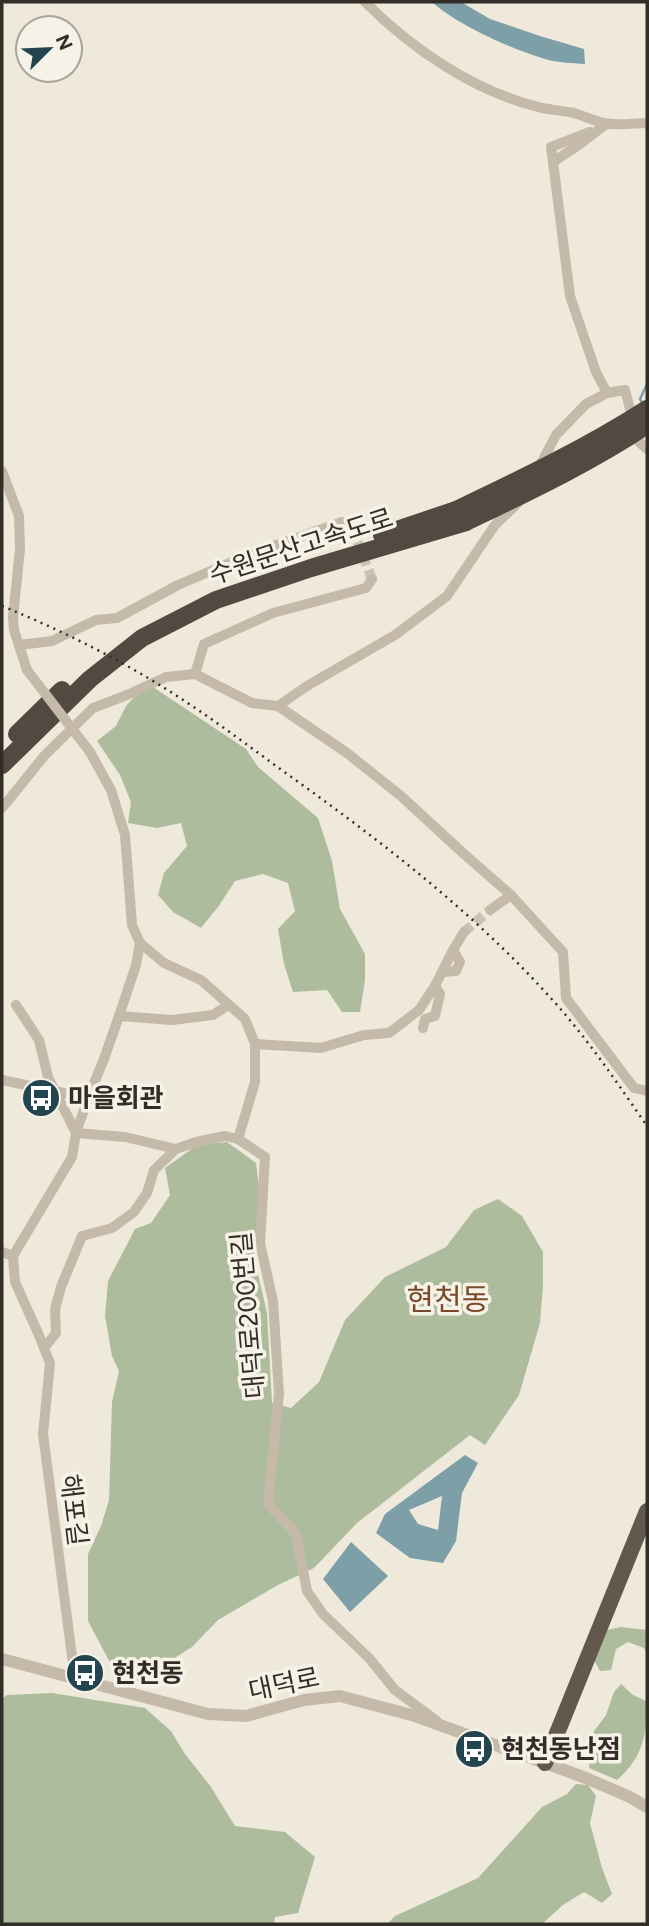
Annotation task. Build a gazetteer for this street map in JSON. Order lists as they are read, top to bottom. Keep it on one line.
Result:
{"streets":{"highway":["수원문산고속도로"],"street":["대덕로200번길","해포길","대덕로"]},"crossings":[["대덕로200번길","대덕로"],["해포길","대덕로"]],"districts":["현천동"],"places":{"bus stop":["마을회관","현천동","현천동난점"]},"north":"top right"}
